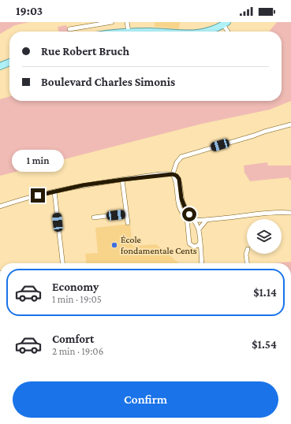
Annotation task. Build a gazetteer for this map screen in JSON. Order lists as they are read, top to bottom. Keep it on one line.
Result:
{"places":["École fondamentale Cents"],"page":{"status":"19:03","banner":["Rue Robert Bruch","Boulevard Charles Simonis"],"bubble":"1 min","list":[{"name":"Economy","note":"1 min · 19:05","value":"$1.14"},{"name":"Comfort","note":"2 min · 19:06","value":"$1.54"}],"buttons":"Confirm"}}
